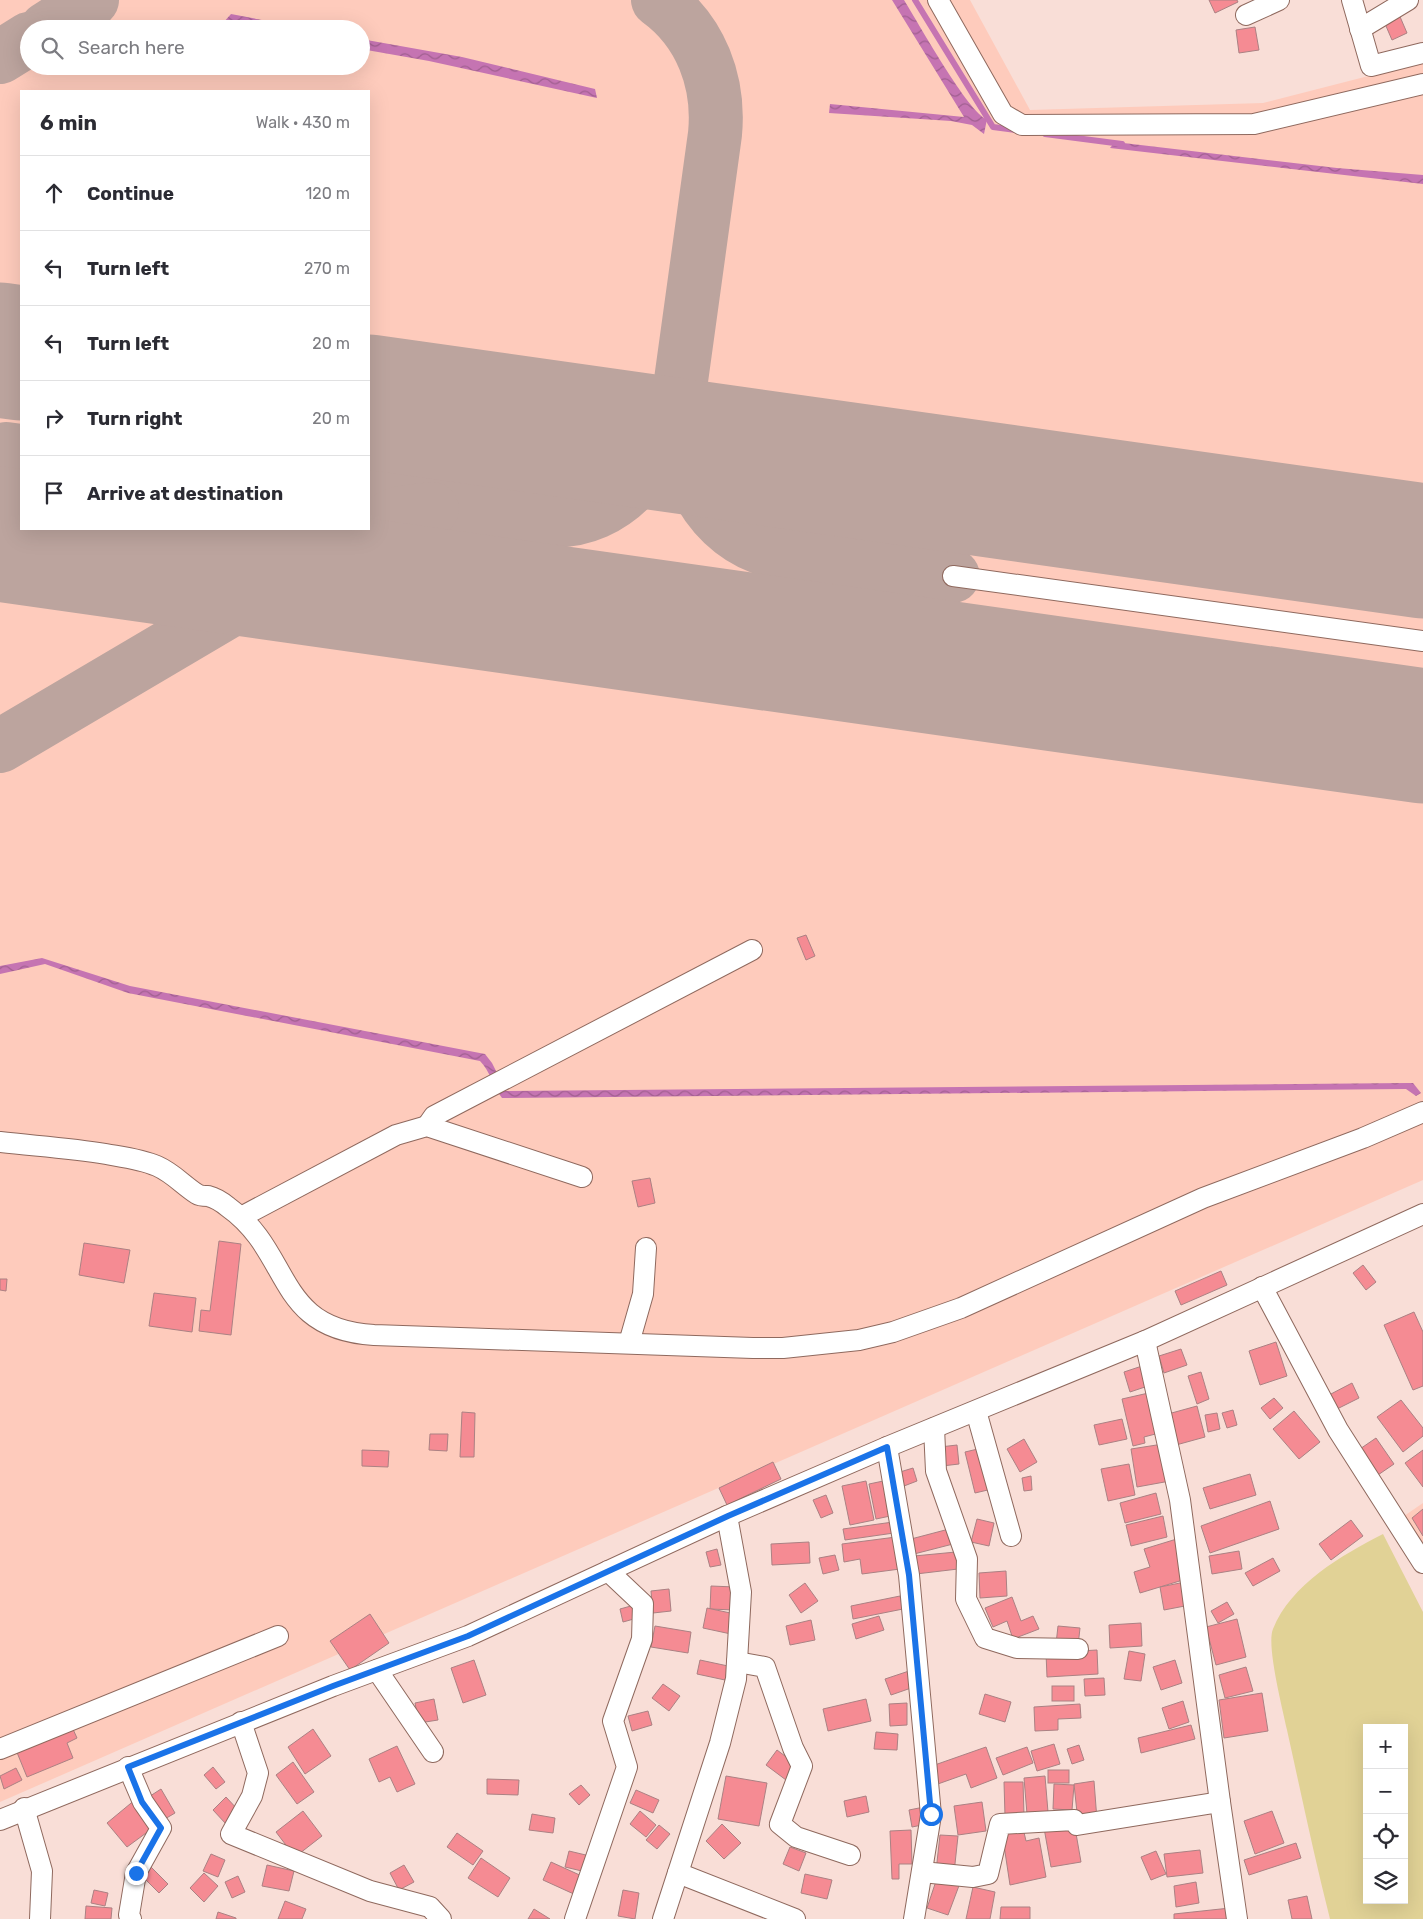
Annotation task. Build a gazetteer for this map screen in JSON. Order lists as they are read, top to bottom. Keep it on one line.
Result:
{"page":{"search":"Search here","heading":["6 min","Walk · 430 m"],"list":[["Continue","120 m"],["Turn left","270 m"],["Turn left","20 m"],["Turn right","20 m"],"Arrive at destination"],"map_buttons":["+","−"]}}
